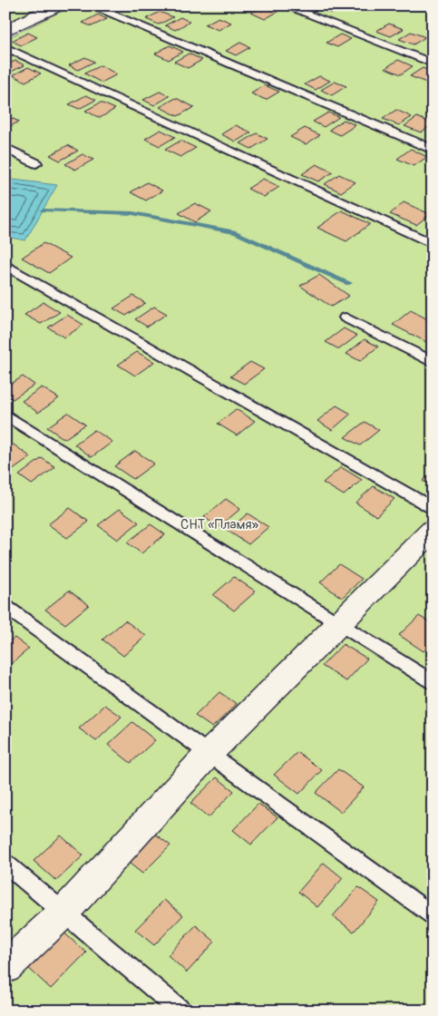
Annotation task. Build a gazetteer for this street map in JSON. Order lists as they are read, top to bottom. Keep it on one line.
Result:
{"parks":["СНТ «Пламя»"]}
